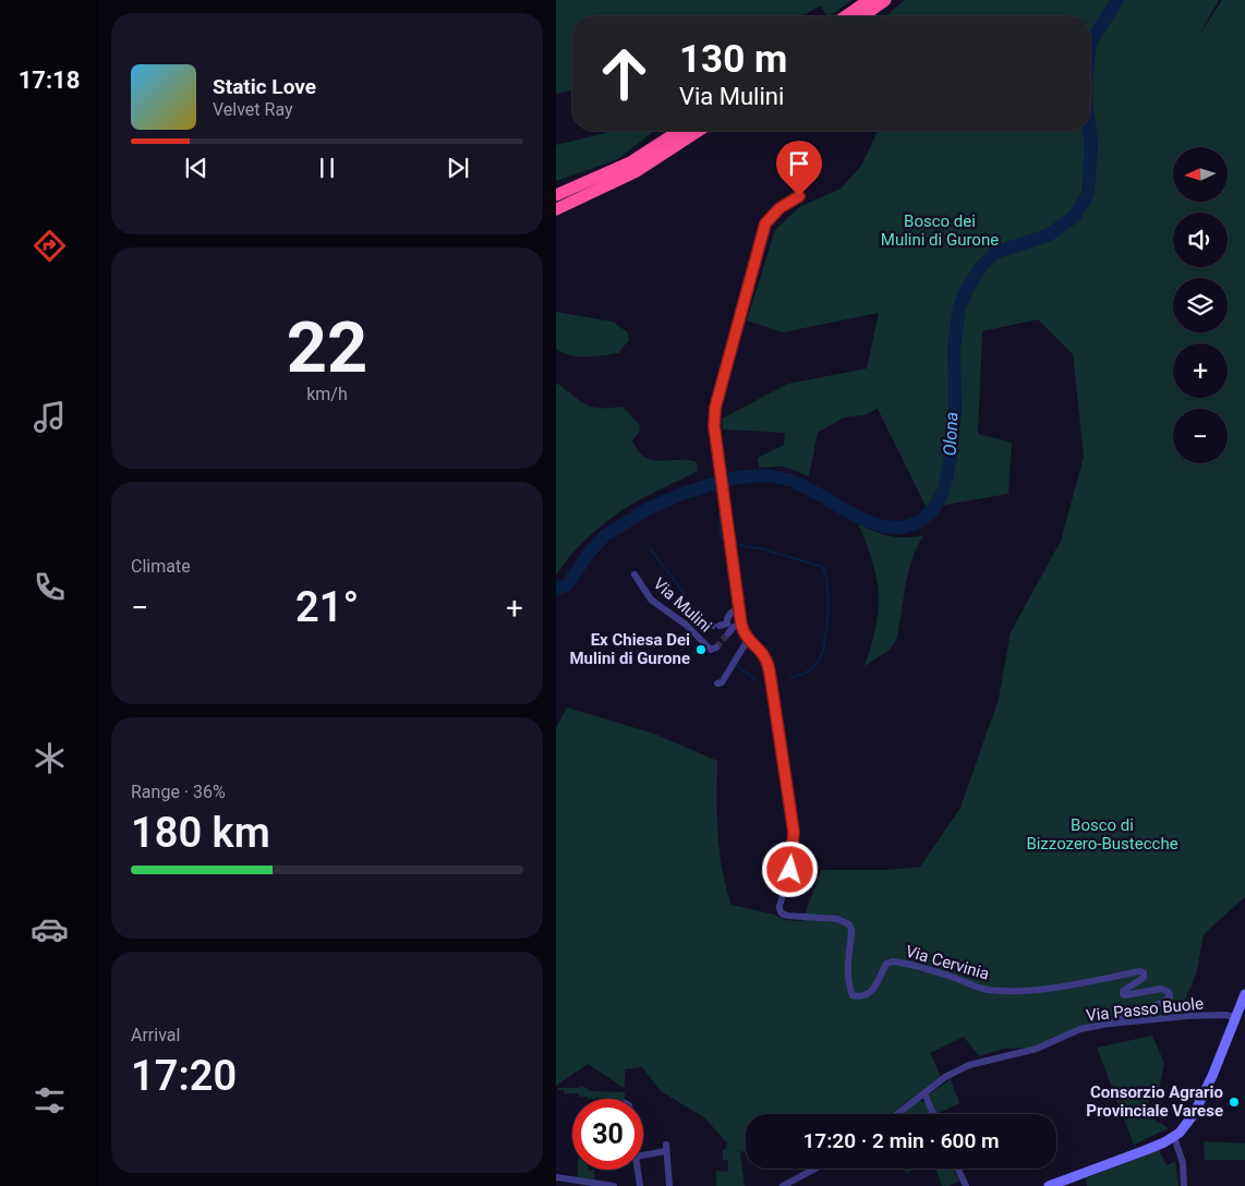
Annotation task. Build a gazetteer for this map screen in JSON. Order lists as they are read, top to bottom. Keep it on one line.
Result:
{"streets":{"street":["Via Mulini","Via Cervinia","Via Passo Buole"]},"crossings":[["Via Cervinia","Via Passo Buole"]],"water":["Olona"],"parks":["Bosco dei Mulini di Gurone","Bosco di Bizzozero-Bustecche"],"places":["Ex Chiesa Dei Mulini di Gurone","Consorzio Agrario Provinciale Varese"],"north":"left","page":{"tabs":"17:18","turn":["130 m","Via Mulini"],"song":["Static Love","Velvet Ray"],"map_buttons":["+","−"],"tile":[["22","km/h"],"Climate",["Range · 36%","180 km"],["Arrival","17:20"]],"heat":["−","21°","+"],"limit":"30","trip":"17:20 · 2 min · 600 m"}}
